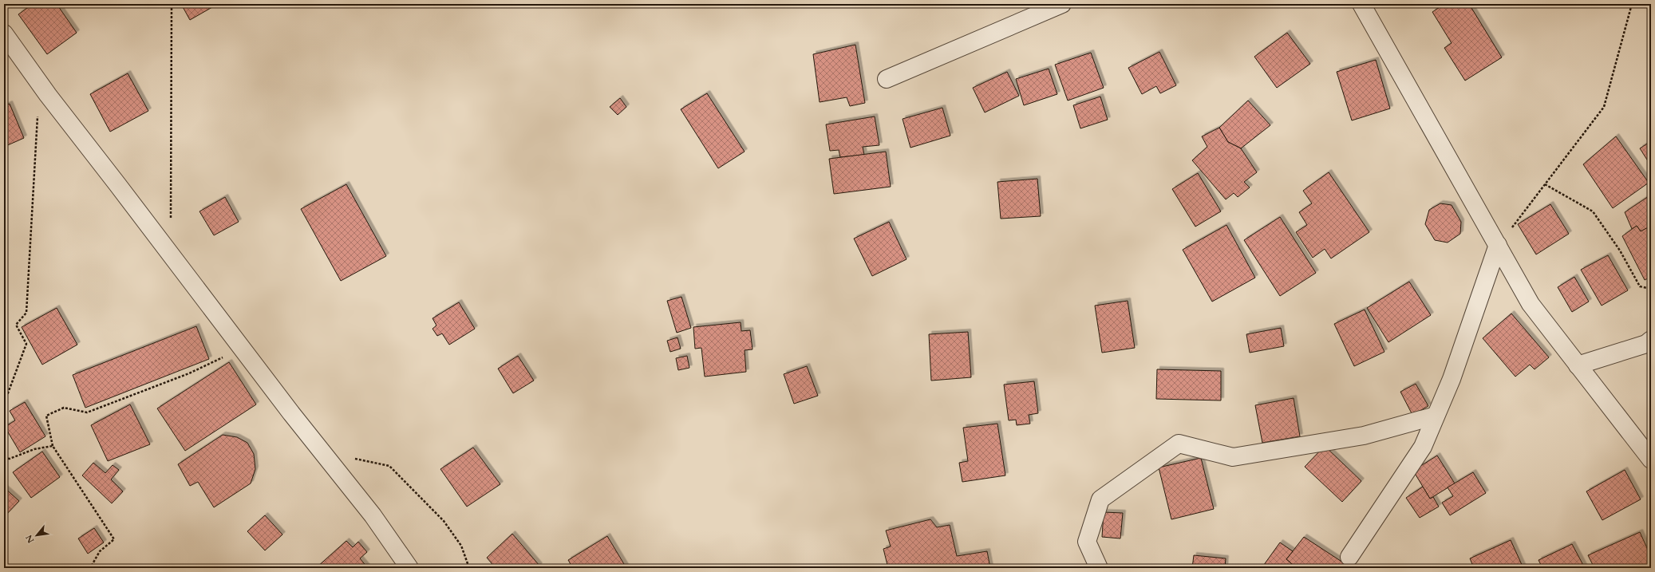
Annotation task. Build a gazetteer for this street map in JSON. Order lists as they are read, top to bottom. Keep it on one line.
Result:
{"north":"bottom left"}
